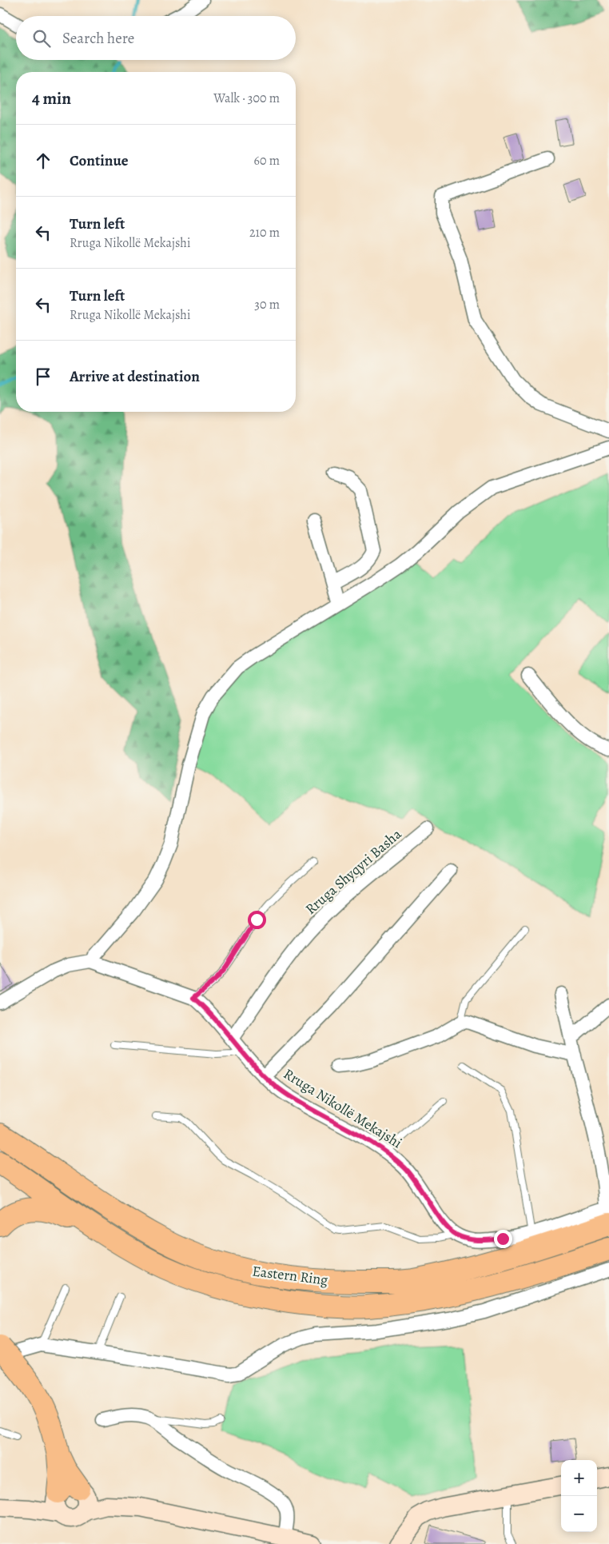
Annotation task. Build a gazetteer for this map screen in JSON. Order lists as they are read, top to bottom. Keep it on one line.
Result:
{"streets":{"highway":["Eastern Ring"],"street":["Rruga Shyqyri Basha","Rruga Nikollë Mekajshi"]},"crossings":[["Rruga Shyqyri Basha","Rruga Nikollë Mekajshi"],["Rruga Nikollë Mekajshi","Eastern Ring"]],"page":{"search":"Search here","heading":["4 min","Walk · 300 m"],"list":[["Continue","60 m"],["Turn left","Rruga Nikollë Mekajshi","210 m"],["Turn left","Rruga Nikollë Mekajshi","30 m"],"Arrive at destination"],"map_buttons":["+","−"]}}
